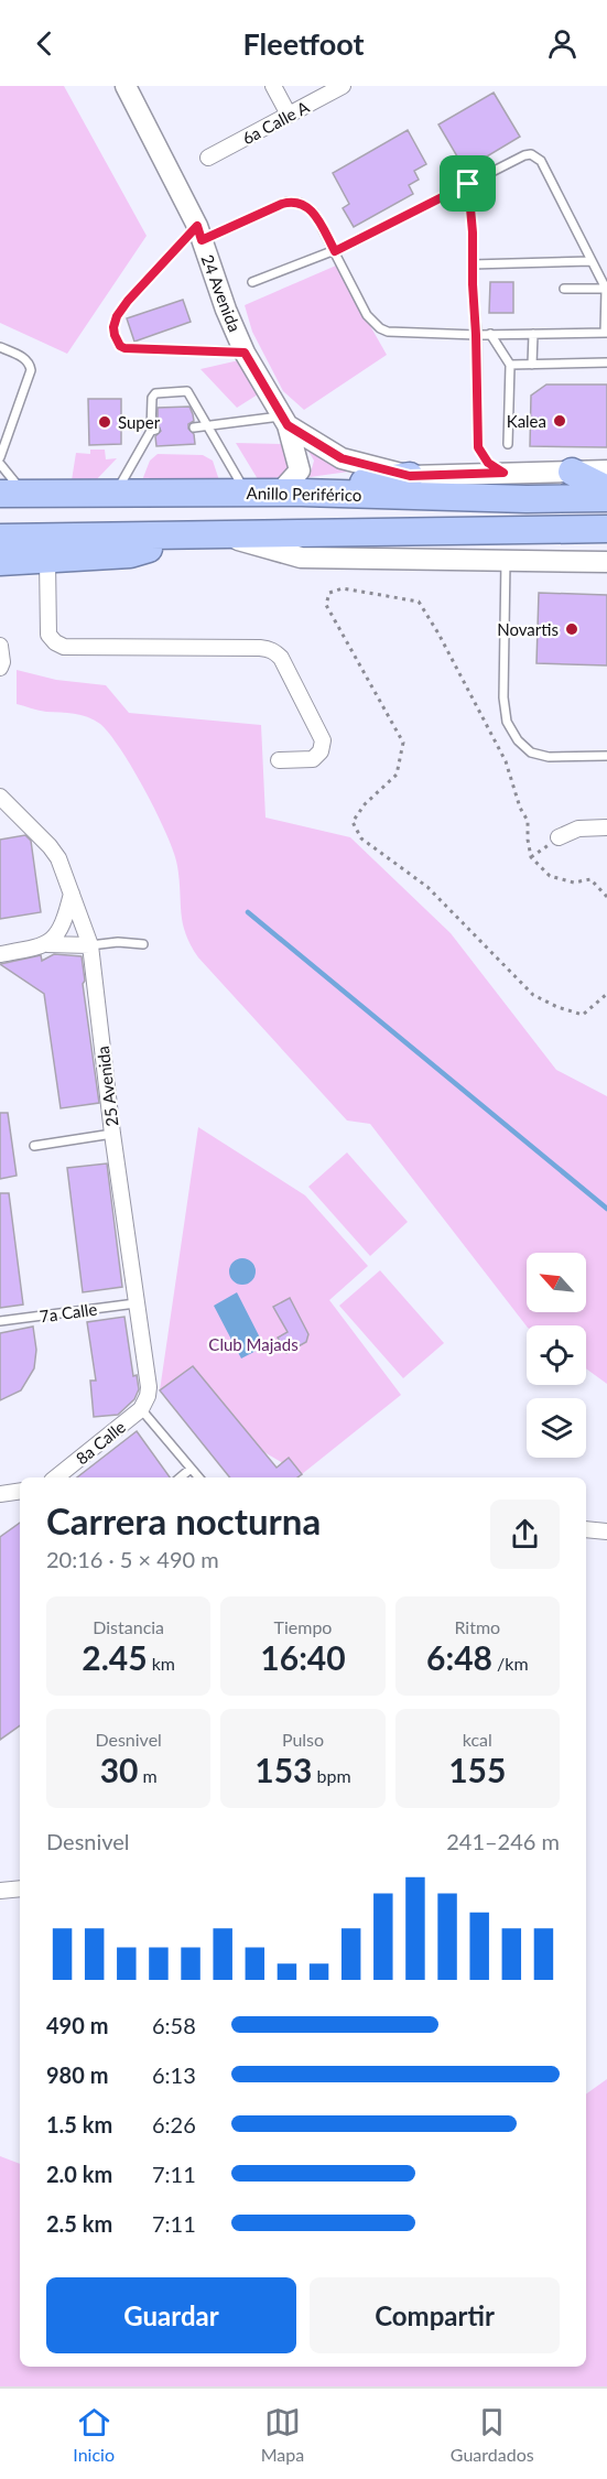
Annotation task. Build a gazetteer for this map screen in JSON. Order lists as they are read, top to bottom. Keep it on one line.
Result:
{"streets":{"highway":["Anillo Periférico"],"street":["6a Calle A","24 Avenida","25 Avenida","8a Calle"],"lane":["7a Calle"]},"crossings":[["24 Avenida","Anillo Periférico"],["25 Avenida","7a Calle"],["25 Avenida","8a Calle"]],"parks":["Club Majads"],"places":["Kalea","Super","Novartis"],"north":"top left","page":{"header":"Fleetfoot","heading":["Carrera nocturna","20:16 · 5 × 490 m"],"stats":[["Distancia","2.45 km"],["Tiempo","16:40"],["Ritmo","6:48 /km"],["Desnivel","30 m"],["Pulso","153 bpm"],["kcal","155"]],"chart":["Desnivel","241–246 m"],"list":[{"name":"490 m","note":"6:58"},{"name":"980 m","note":"6:13"},{"name":"1.5 km","note":"6:26"},{"name":"2.0 km","note":"7:11"},{"name":"2.5 km","note":"7:11"}],"buttons":["Guardar","Compartir"],"tabs":["Inicio","Mapa","Guardados"]}}
